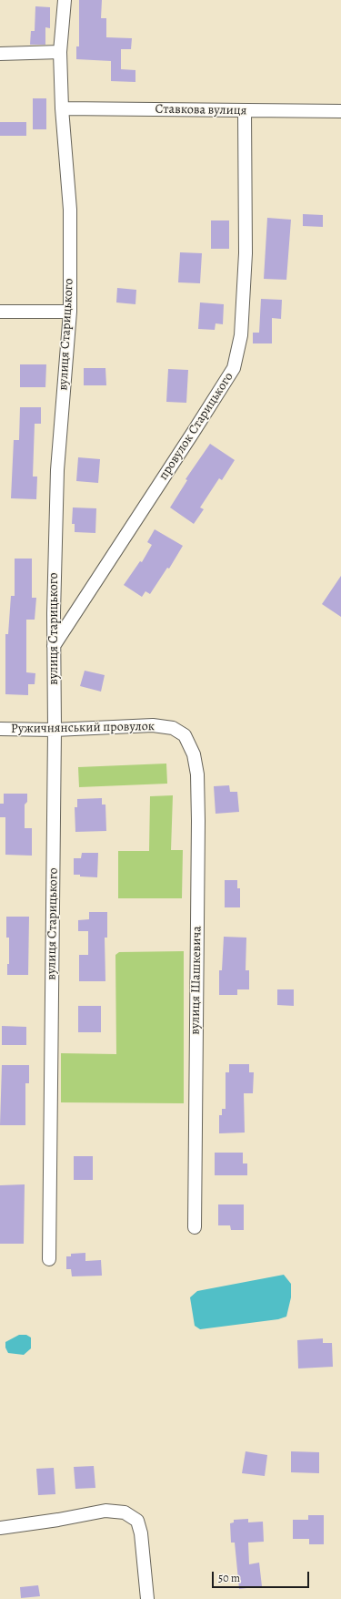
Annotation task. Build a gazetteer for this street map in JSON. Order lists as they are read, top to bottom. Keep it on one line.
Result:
{"streets":{"street":["Ставкова вулиця","вулиця Старицького","провулок Старицького","Ружичнянський провулок","вулиця Шашкевича"]},"crossings":[["Ставкова вулиця","вулиця Старицького"],["Ставкова вулиця","провулок Старицького"],["вулиця Старицького","провулок Старицького"],["вулиця Старицького","Ружичнянський провулок"],["Ружичнянський провулок","вулиця Шашкевича"]],"scale_bar":"50 m"}
